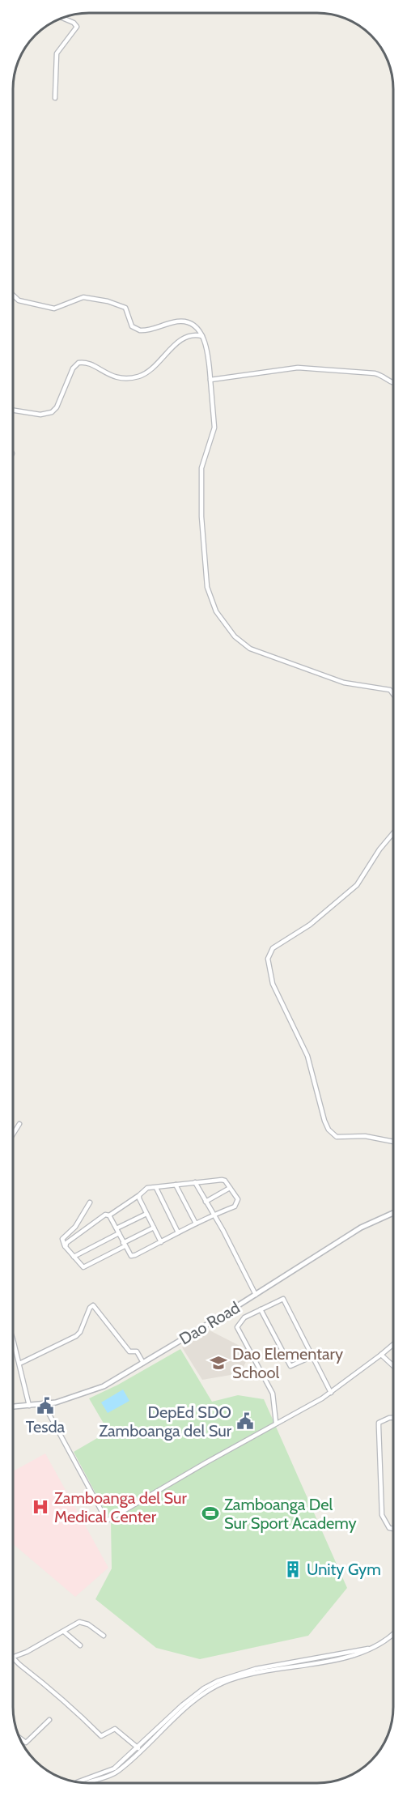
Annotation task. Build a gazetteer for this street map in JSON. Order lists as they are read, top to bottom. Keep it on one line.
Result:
{"streets":{"street":["Dao Road"]},"places":{"school or university":["Dao Elementary School"],"public building":["Tesda","DepEd SDO Zamboanga del Sur"],"hospital":["Zamboanga del Sur Medical Center"],"sports":["Zamboanga Del Sur Sport Academy"],"building":["Unity Gym"]}}
